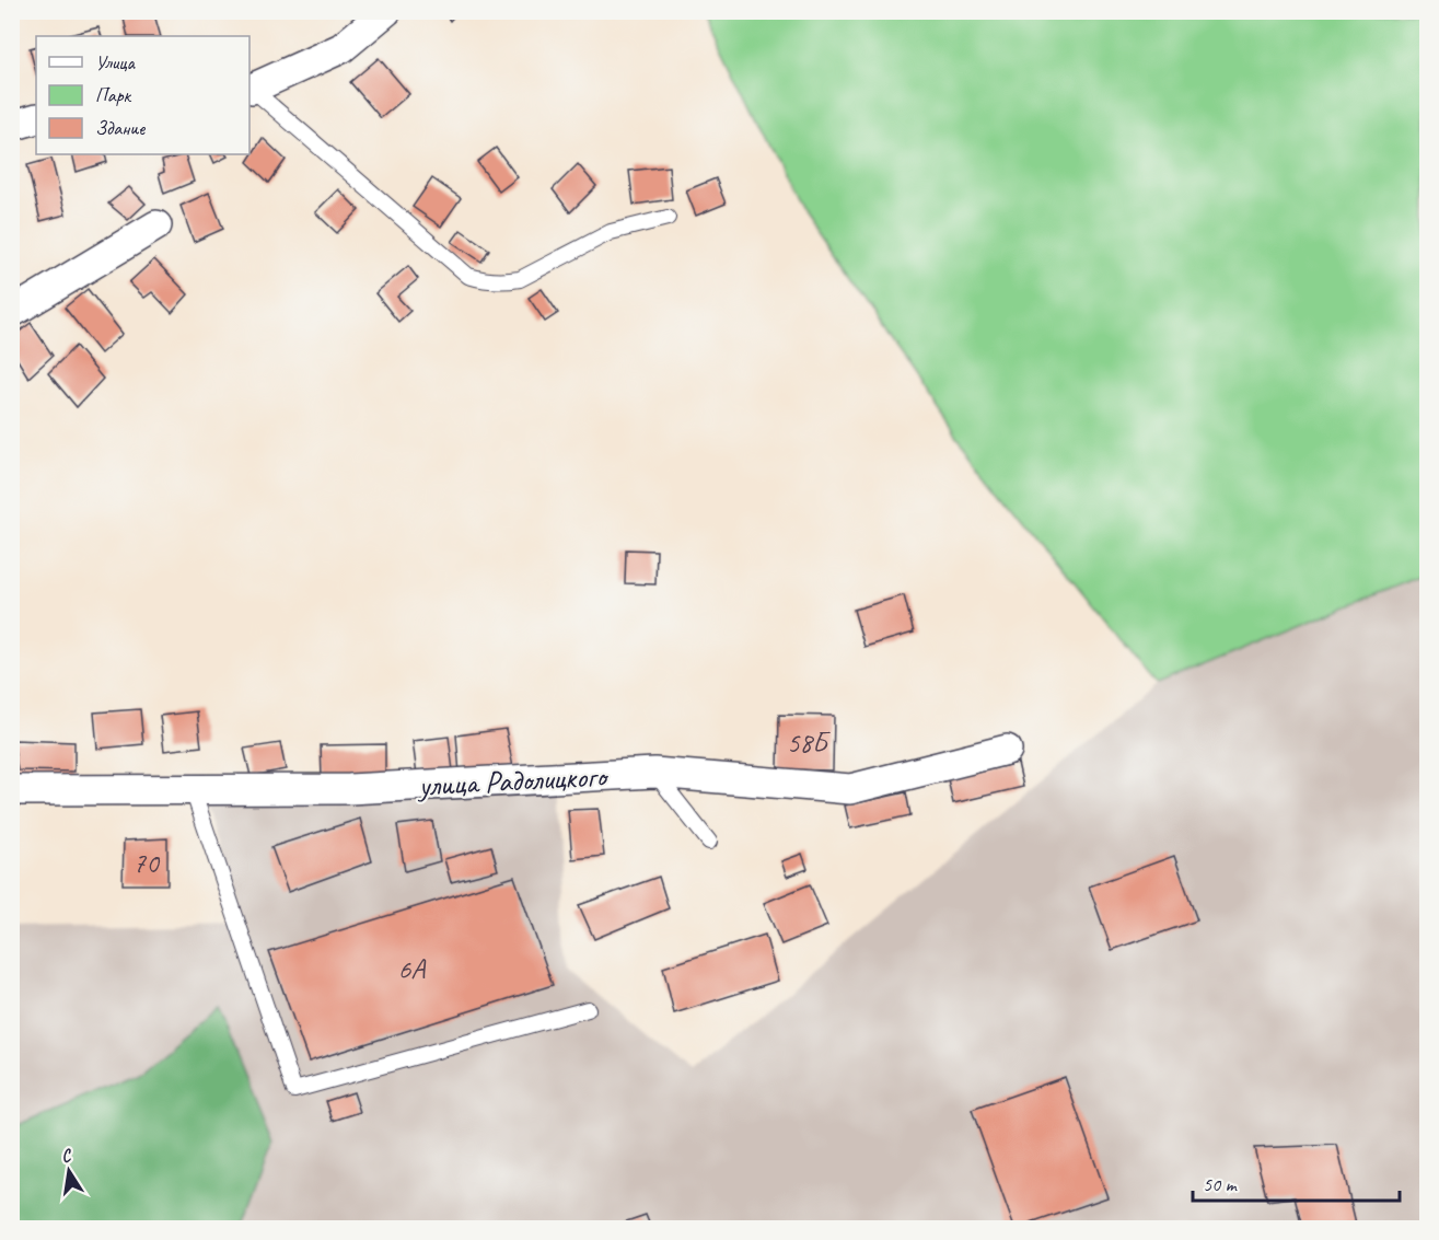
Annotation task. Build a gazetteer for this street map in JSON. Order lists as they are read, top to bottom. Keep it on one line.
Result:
{"streets":{"street":["улица Радолицкого"]},"house_numbers":["58Б","70","6А"],"legend":["Улица","Парк","Здание"],"scale_bar":"50 m","north":"top"}
